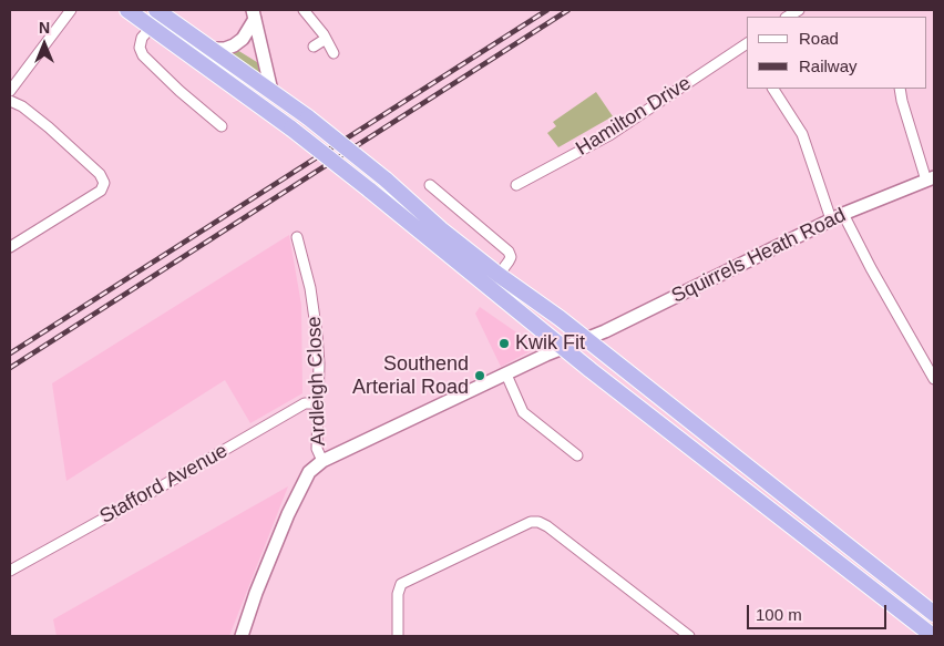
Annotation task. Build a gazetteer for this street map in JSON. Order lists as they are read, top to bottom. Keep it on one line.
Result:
{"streets":{"street":["Hamilton Drive","Squirrels Heath Road","Ardleigh Close","Stafford Avenue"]},"crossings":[["Squirrels Heath Road","Ardleigh Close"],["Ardleigh Close","Stafford Avenue"]],"places":["Kwik Fit","Southend Arterial Road"],"legend":["Road","Railway"],"scale_bar":"100 m","north":"top"}
